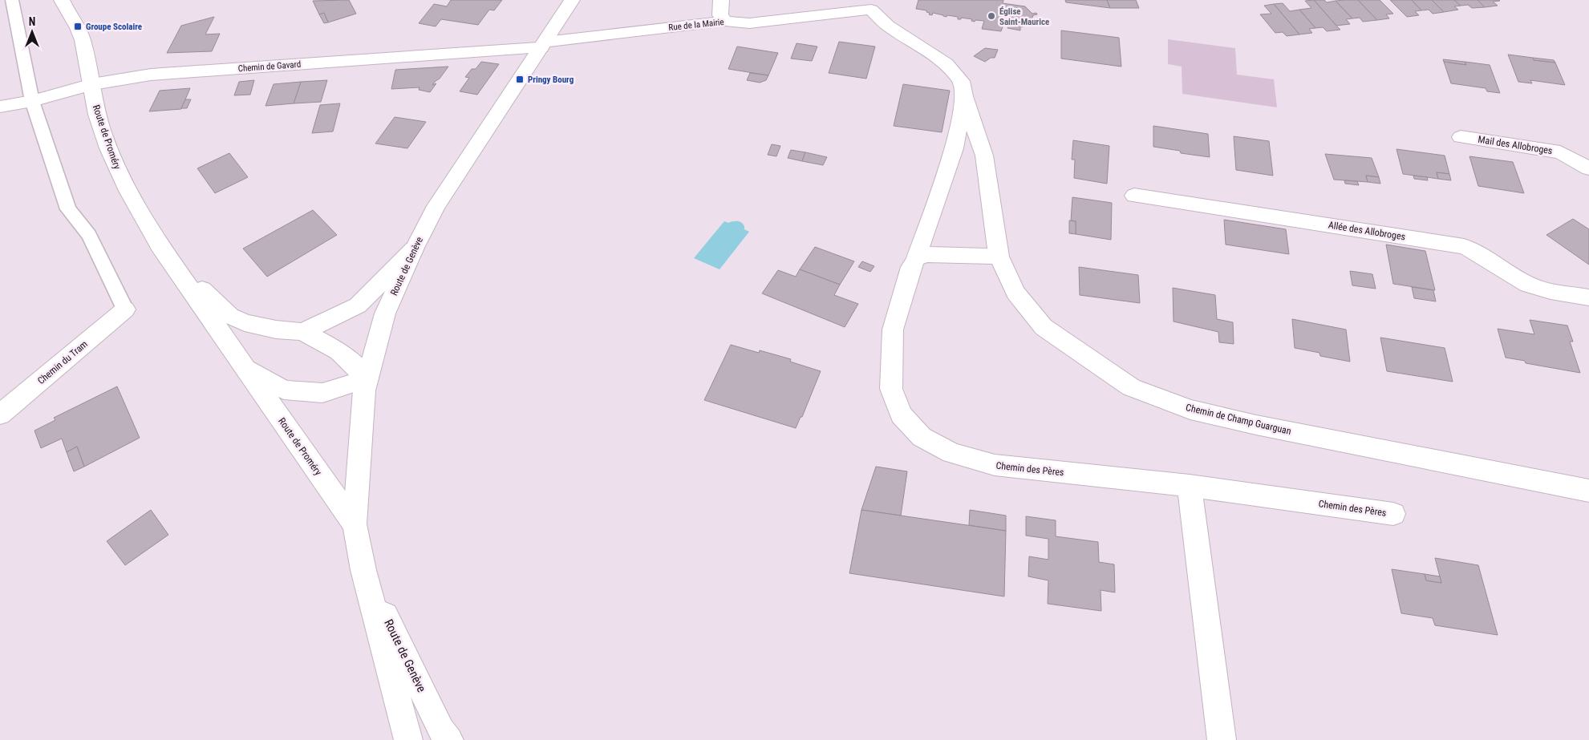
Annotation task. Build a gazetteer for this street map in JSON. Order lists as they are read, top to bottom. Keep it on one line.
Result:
{"streets":{"street":["Rue de la Mairie","Chemin de Gavard","Route de Proméry","Mail des Allobroges","Allée des Allobroges","Route de Genève","Chemin du Tram","Chemin de Champ Guarguan","Chemin des Pères"]},"crossings":[["Rue de la Mairie","Chemin de Gavard"],["Rue de la Mairie","Route de Genève"],["Rue de la Mairie","Chemin de Champ Guarguan"],["Chemin de Gavard","Route de Proméry"],["Chemin de Gavard","Route de Genève"],["Route de Proméry","Route de Genève"],["Chemin de Champ Guarguan","Chemin des Pères"]],"places":{"other":["Église Saint-Maurice"],"transit":["Groupe Scolaire","Pringy Bourg"]},"north":"top"}
